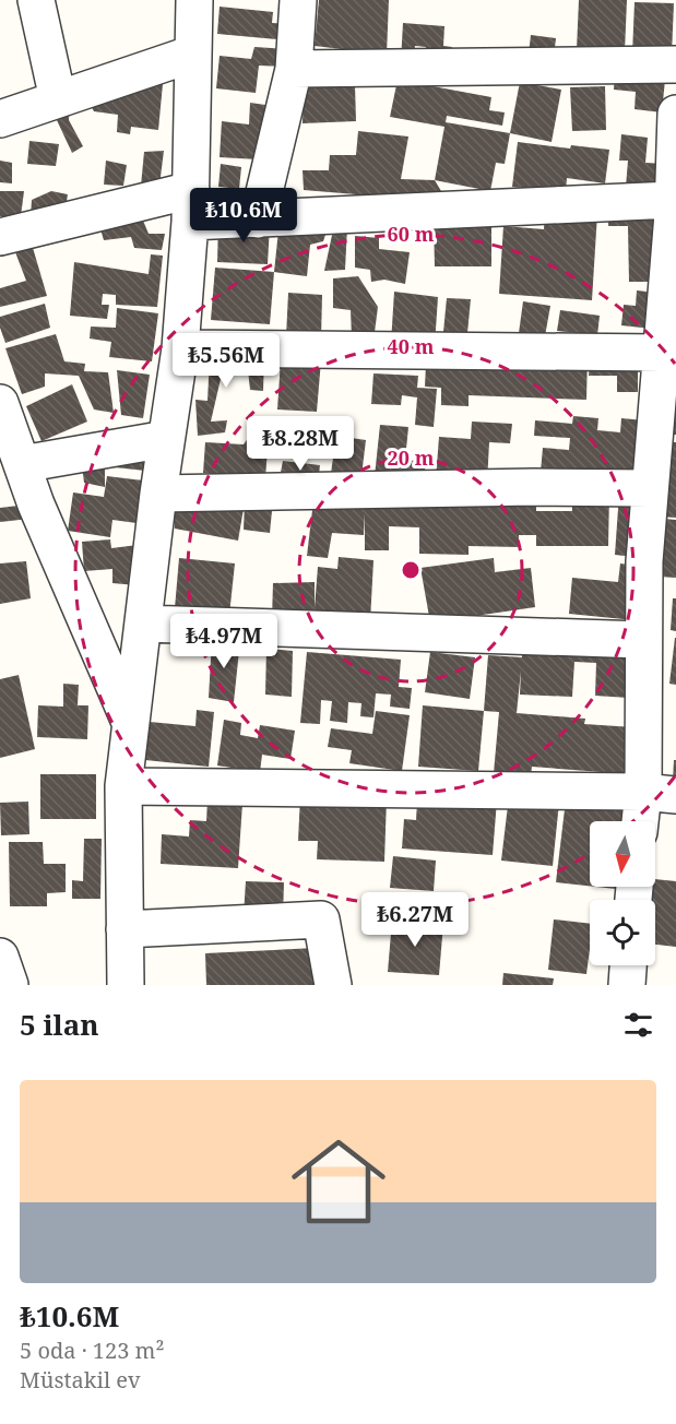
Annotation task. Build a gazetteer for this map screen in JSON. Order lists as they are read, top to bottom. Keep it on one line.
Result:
{"north":"bottom","page":{"price":["₺10.6M","₺5.56M","₺8.28M","₺4.97M","₺6.27M"],"heading":"5 ilan","list":[{"name":"₺10.6M","note":"5 oda · 123 m² · Müstakil ev"}]},"rings":["60 m","40 m","20 m"]}
